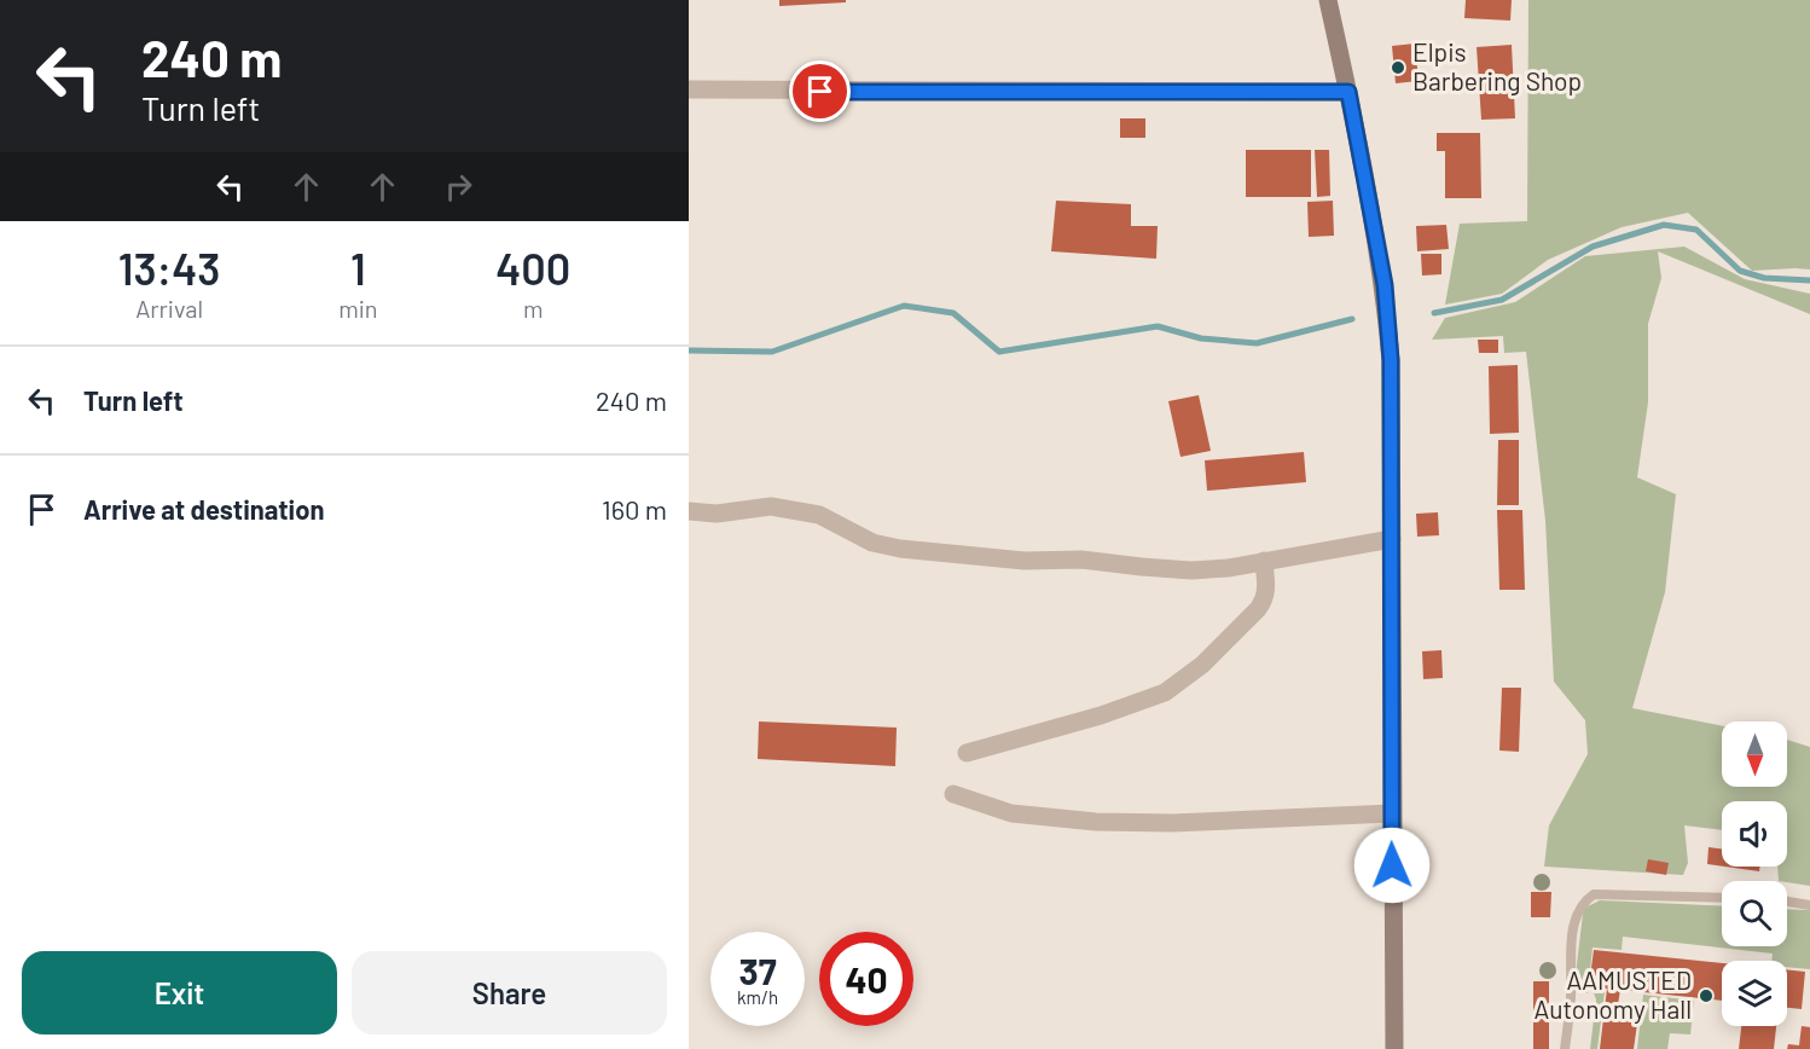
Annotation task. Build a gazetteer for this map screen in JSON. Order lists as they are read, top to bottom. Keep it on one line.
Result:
{"places":["Elpis Barbering Shop","AAMUSTED Autonomy Hall"],"north":"bottom","page":{"turn":["240 m","Turn left"],"eta":["13:43","Arrival","1","min","400","m"],"list":[{"name":"Turn left","value":"240 m"},{"name":"Arrive at destination","value":"160 m"}],"speed":"37 km/h","limit":"40","buttons":["Exit","Share"]}}
